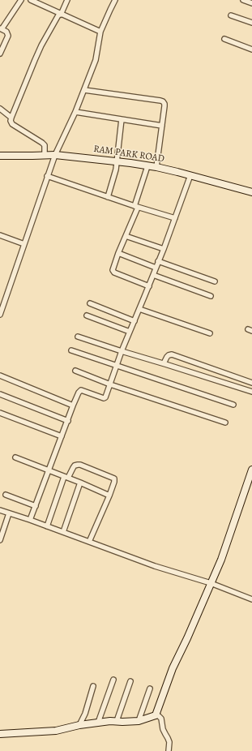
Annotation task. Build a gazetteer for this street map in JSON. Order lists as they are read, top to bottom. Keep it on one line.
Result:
{"streets":{"street":["RAM PARK ROAD"]}}
